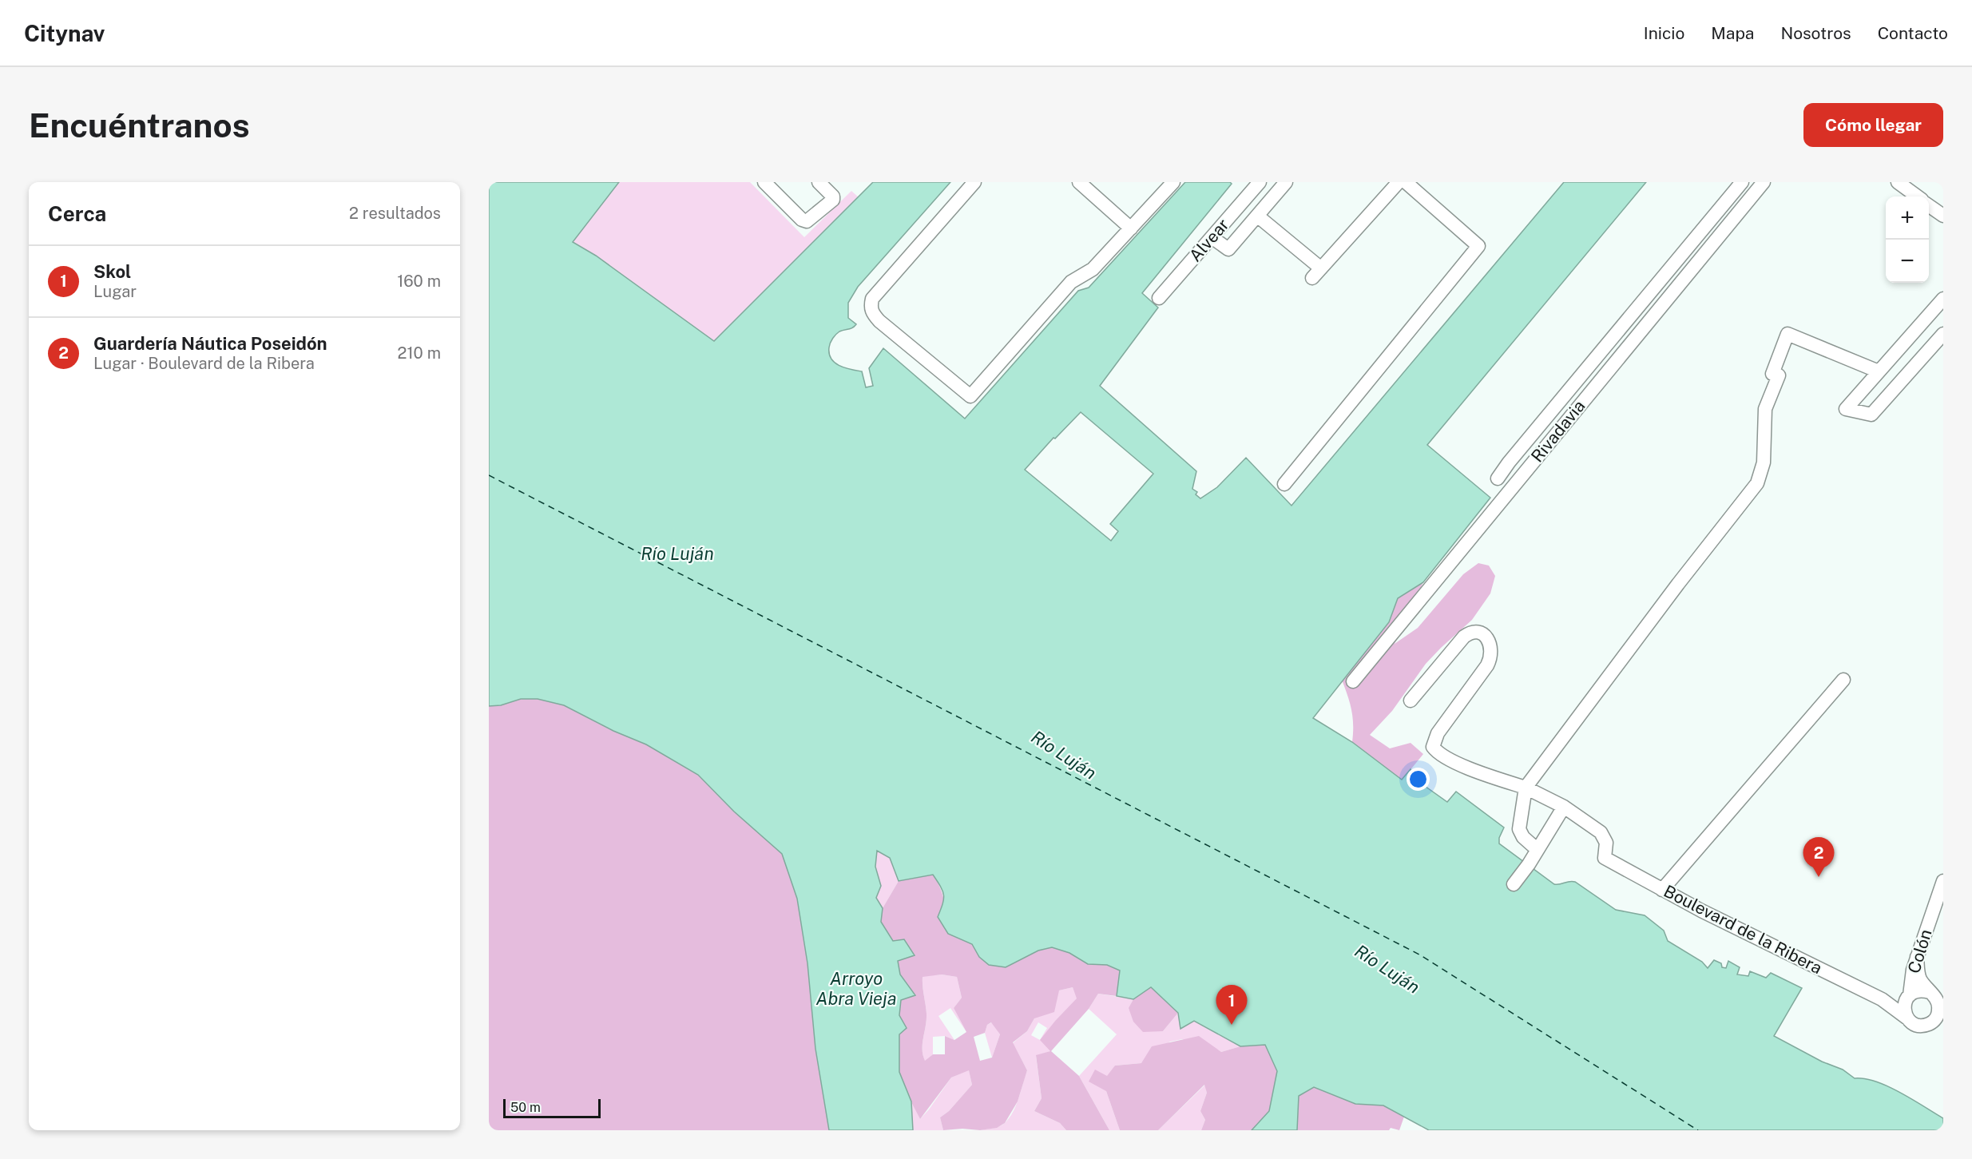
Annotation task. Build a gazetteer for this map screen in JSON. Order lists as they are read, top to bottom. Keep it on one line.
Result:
{"streets":{"street":["Alvear","Rivadavia","Boulevard de la Ribera","Colón"]},"crossings":[["Boulevard de la Ribera","Colón"]],"water":["Río Luján","Arroyo Abra Vieja"],"scale_bar":"50 m","page":{"header":"Citynav","nav":["Inicio","Mapa","Nosotros","Contacto"],"buttons":"Cómo llegar","title":"Encuéntranos","heading":["Cerca","2 resultados"],"map_buttons":["+","−"],"list":[{"mark":"1","name":"Skol","note":"Lugar","value":"160 m"},{"mark":"2","name":"Guardería Náutica Poseidón","note":"Lugar · Boulevard de la Ribera","value":"210 m"}],"pins":["2","1"],"scale":"50 m"}}
